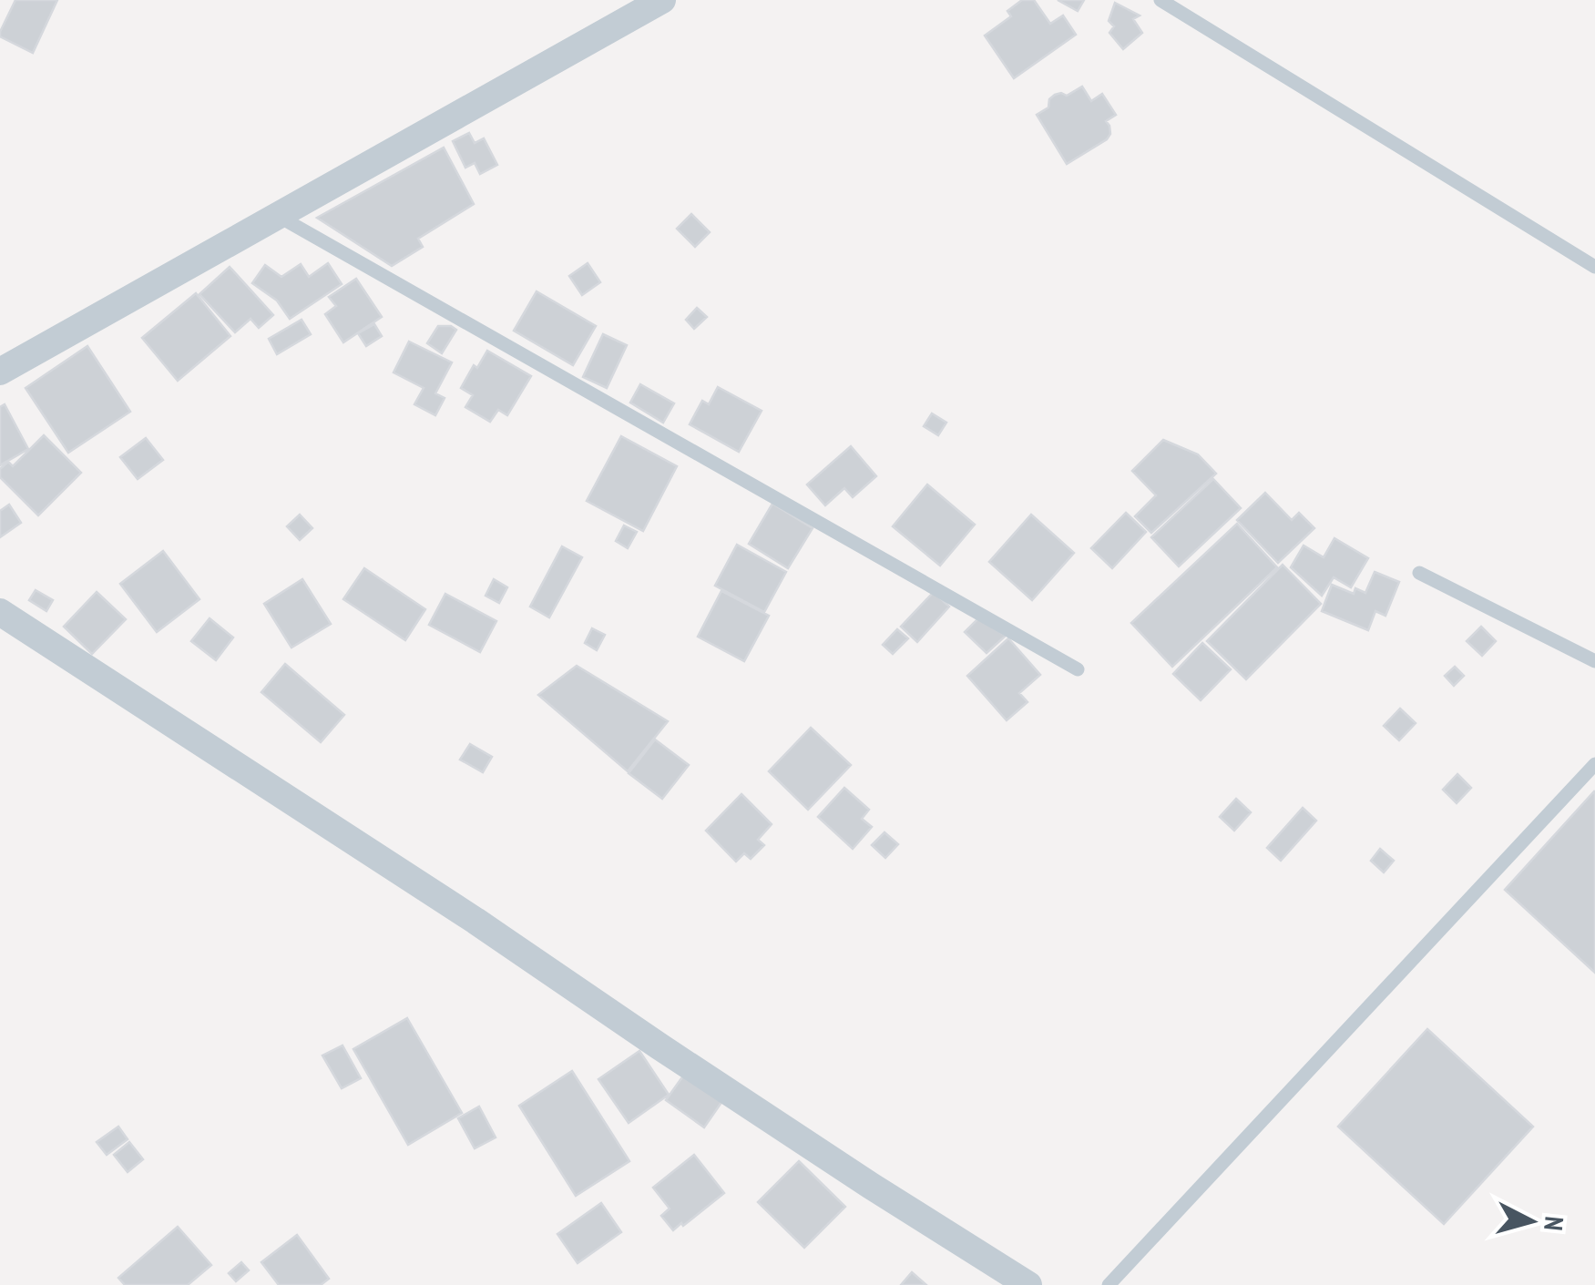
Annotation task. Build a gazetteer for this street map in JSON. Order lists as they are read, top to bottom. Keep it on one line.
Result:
{"north":"right"}
